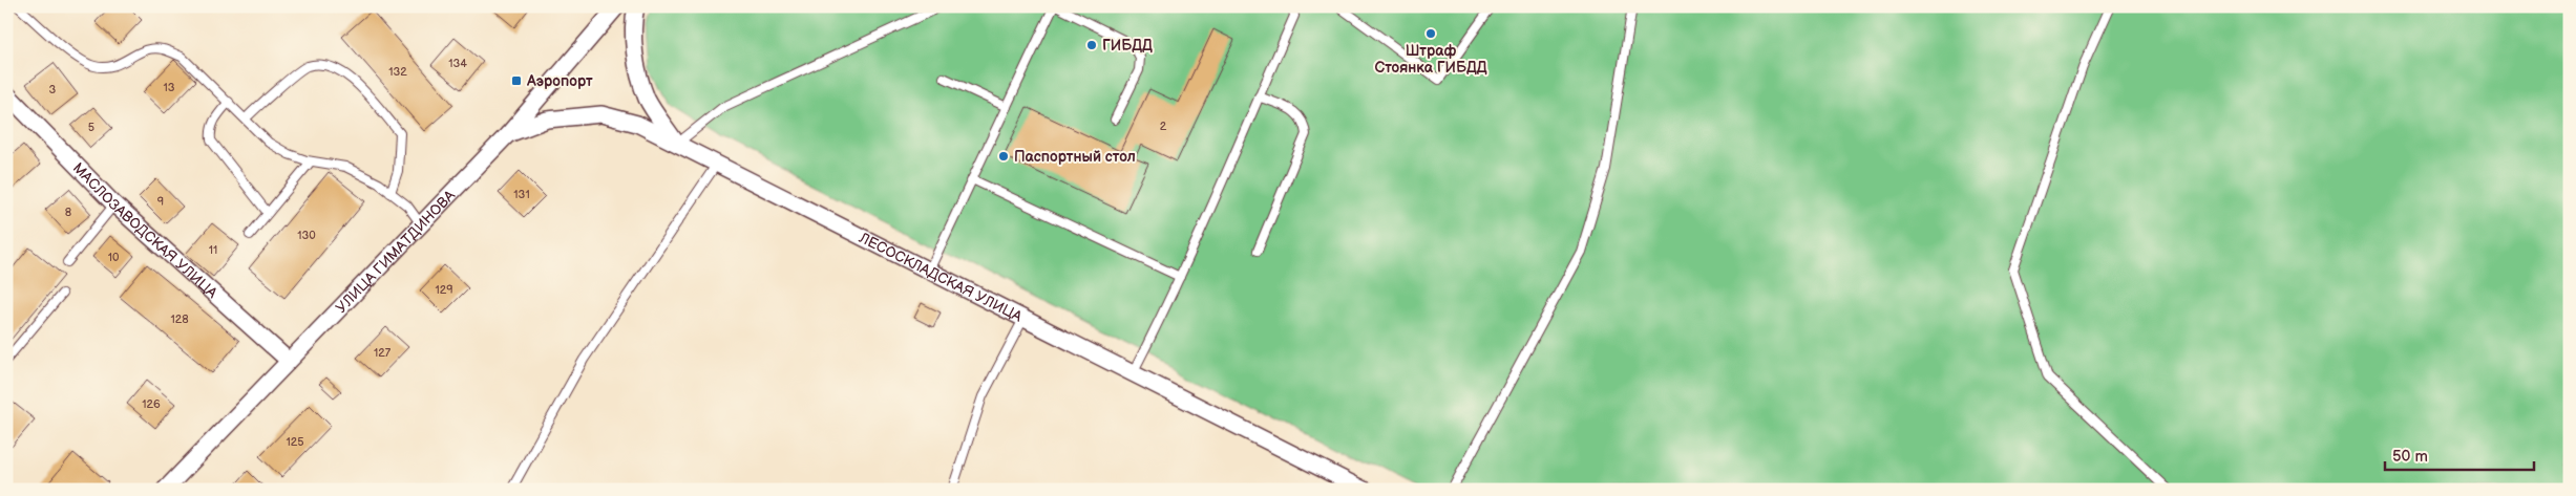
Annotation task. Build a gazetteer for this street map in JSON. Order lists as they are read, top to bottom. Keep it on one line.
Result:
{"streets":{"street":["МАСЛОЗАВОДСКАЯ УЛИЦА","УЛИЦА ГИМАТДИНОВА","ЛЕСОСКЛАДСКАЯ УЛИЦА"]},"crossings":[["МАСЛОЗАВОДСКАЯ УЛИЦА","УЛИЦА ГИМАТДИНОВА"],["УЛИЦА ГИМАТДИНОВА","ЛЕСОСКЛАДСКАЯ УЛИЦА"]],"places":{"other":["Штраф Стоянка ГИБДД","ГИБДД","Паспортный стол"],"transit":["Аэропорт"]},"house_numbers":["134","132","13","3","2","5","131","9","8","130","11","10","129","128","127","126","125"],"scale_bar":"50 m"}
